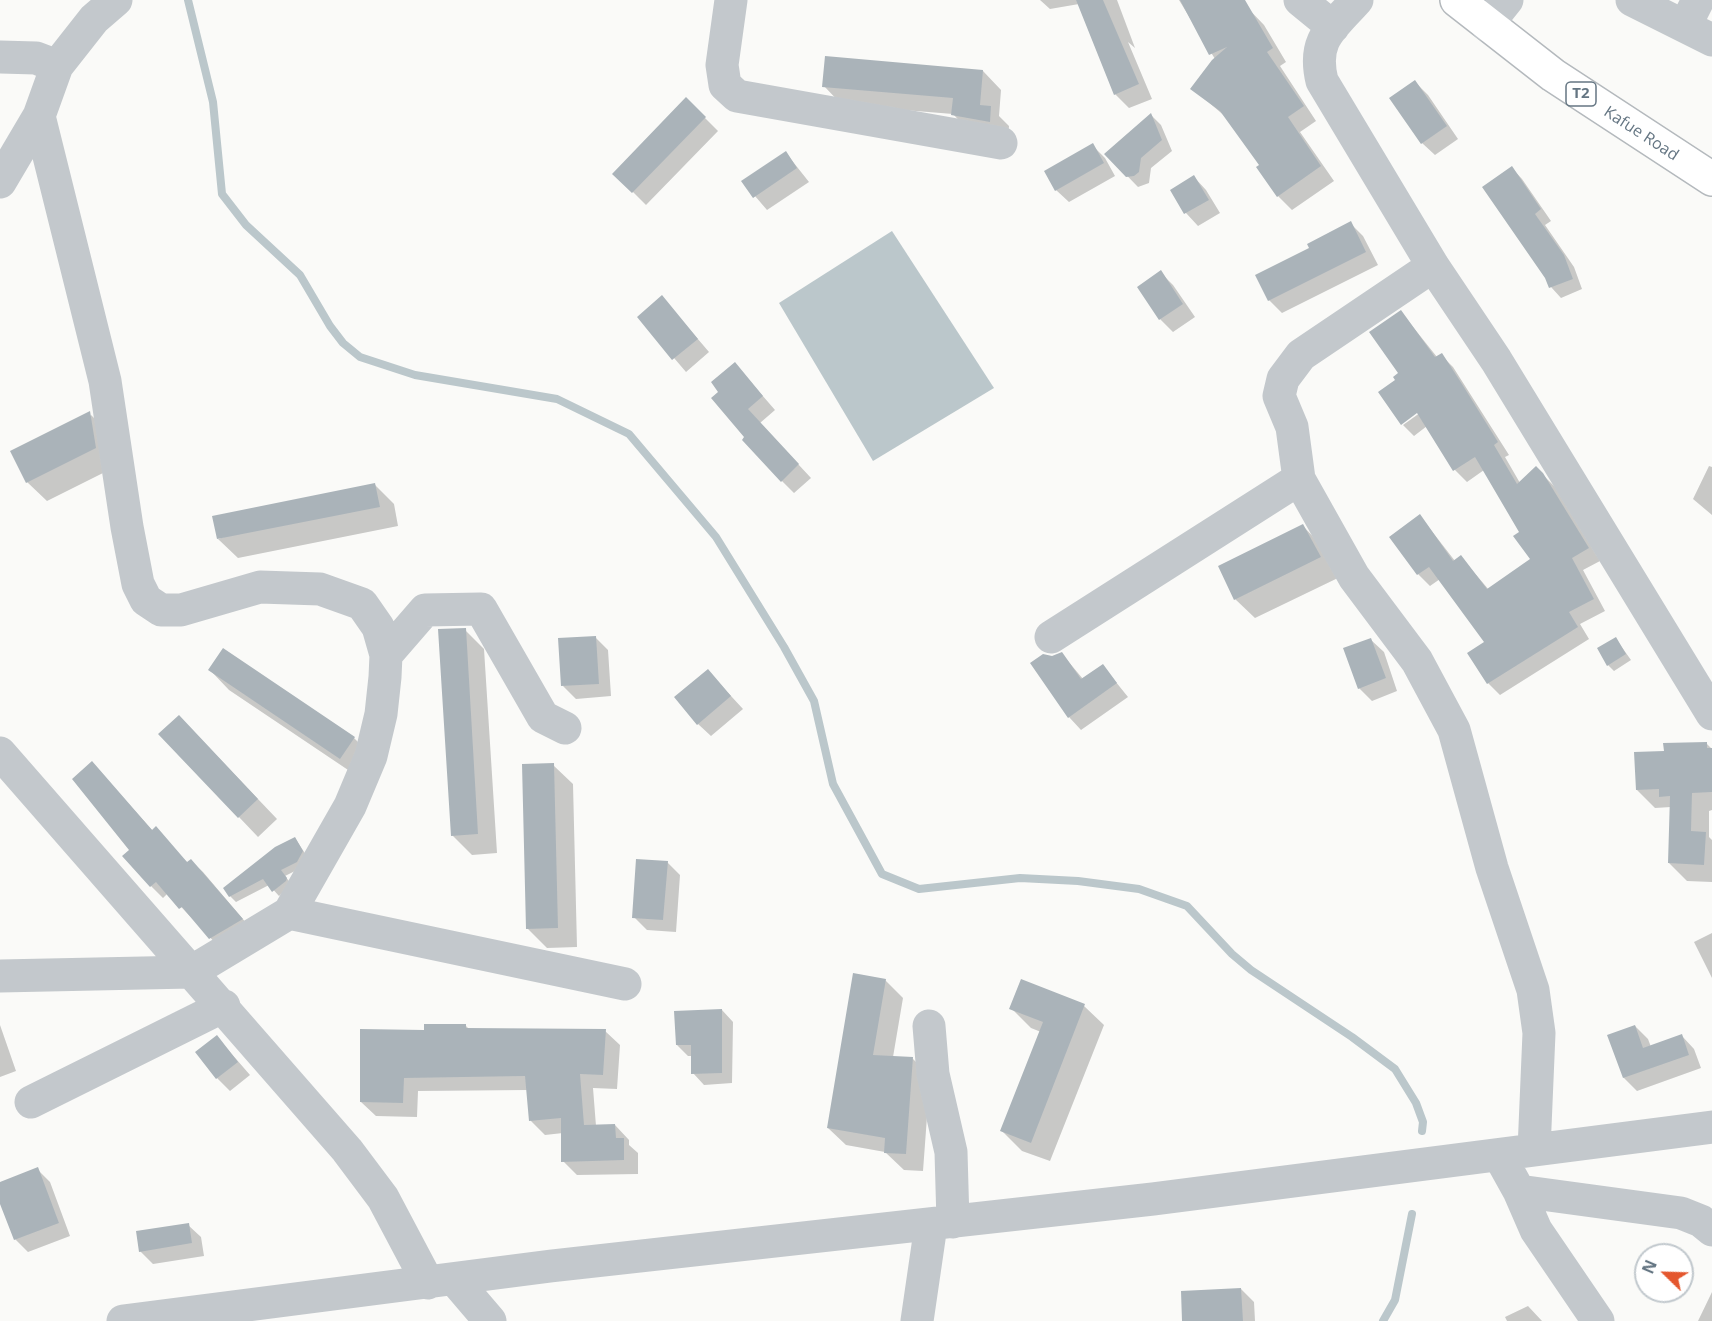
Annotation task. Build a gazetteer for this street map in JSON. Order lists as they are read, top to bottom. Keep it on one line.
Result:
{"streets":{"highway":["T2","Kafue Road"]},"north":"top left"}
